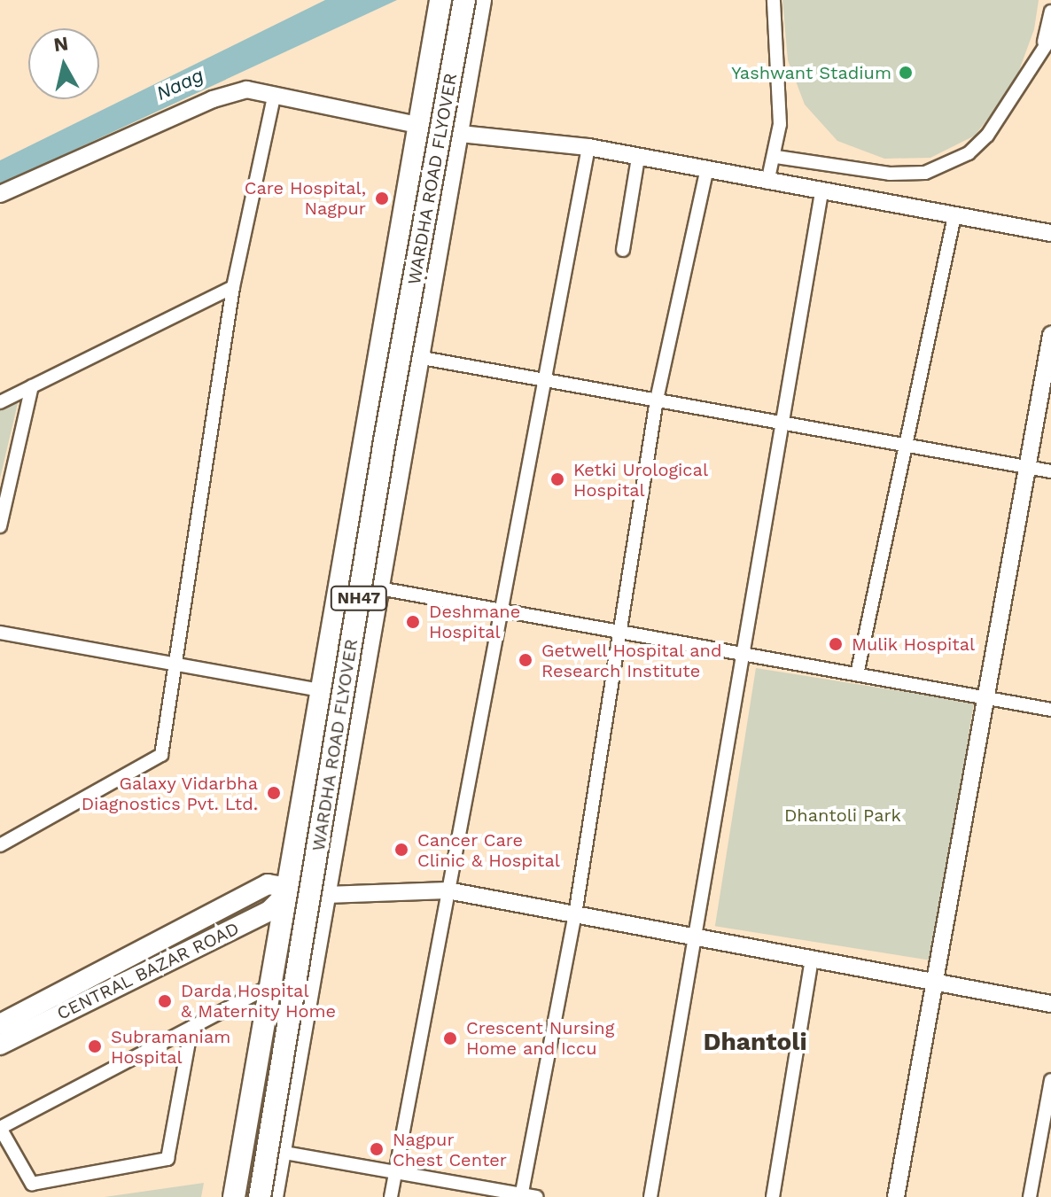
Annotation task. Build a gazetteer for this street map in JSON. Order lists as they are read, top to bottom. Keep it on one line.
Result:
{"streets":{"main road":["WARDHA ROAD FLYOVER","NH47","CENTRAL BAZAR ROAD"]},"districts":["Dhantoli"],"water":["Naag"],"parks":["Dhantoli Park"],"places":["Yashwant Stadium","Care Hospital, Nagpur","Ketki Urological Hospital","Deshmane Hospital","Mulik Hospital","Getwell Hospital and Research Institute","Galaxy Vidarbha Diagnostics Pvt. Ltd.","Cancer Care Clinic & Hospital","Darda Hospital & Maternity Home","Crescent Nursing Home and Iccu","Subramaniam Hospital","Nagpur Chest Center"],"north":"top"}
